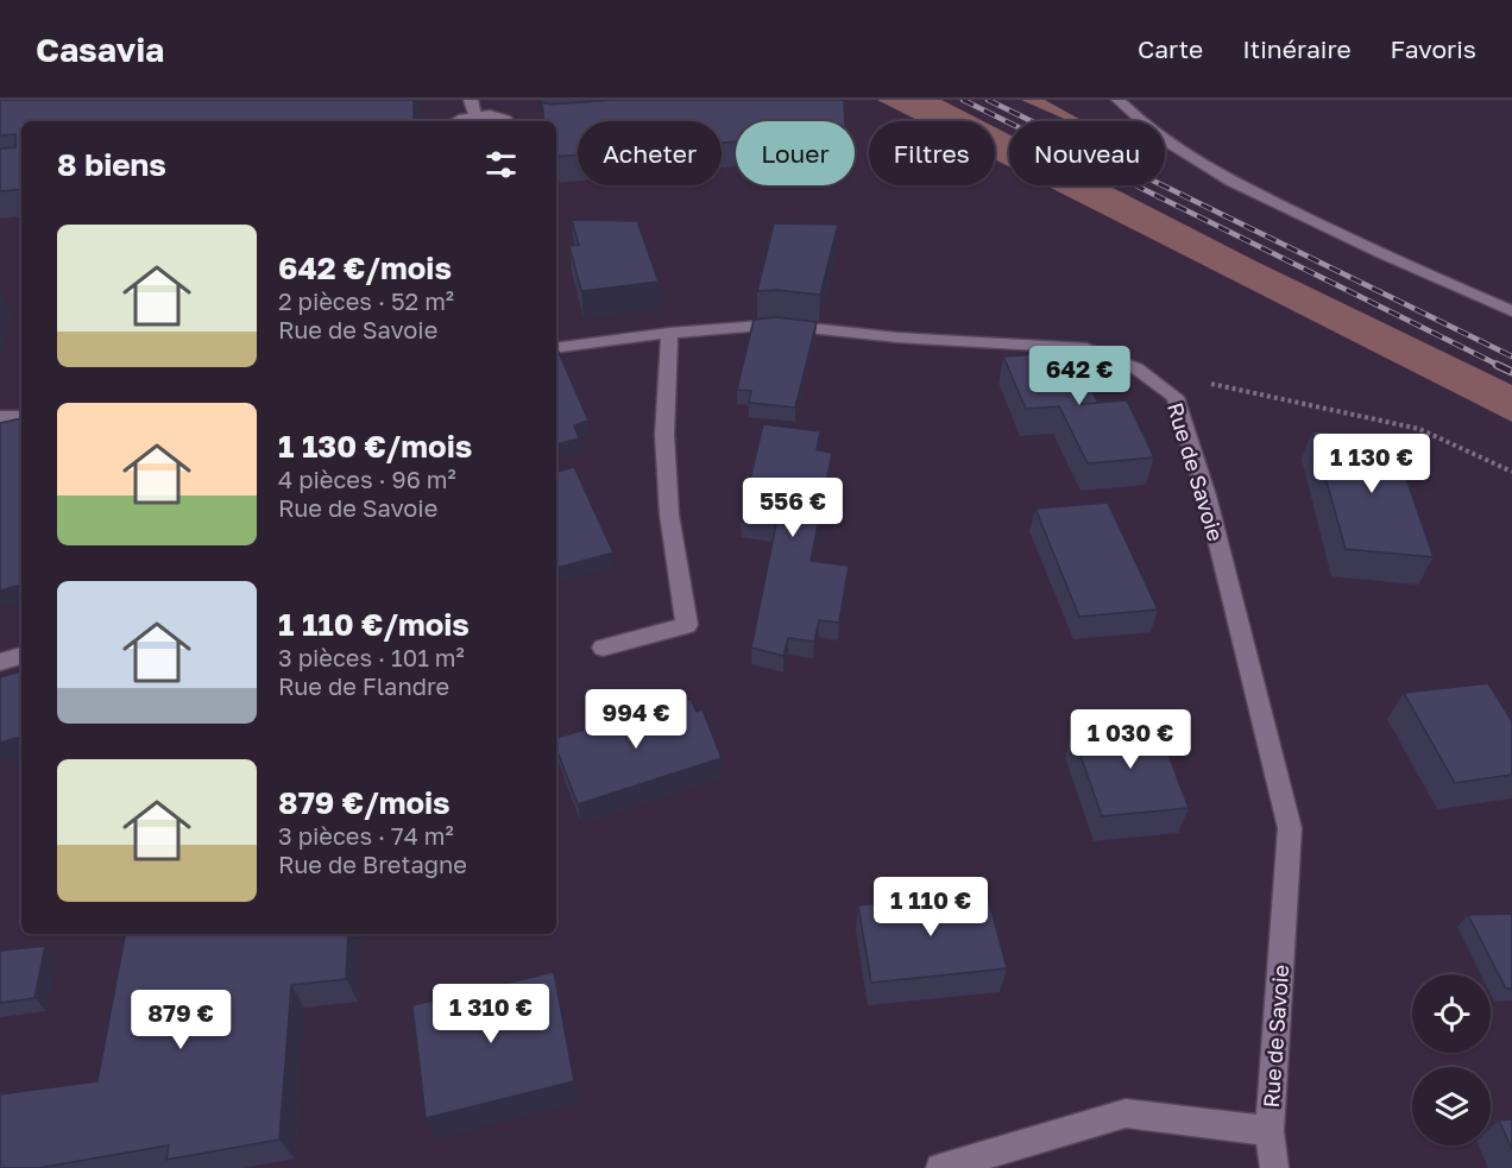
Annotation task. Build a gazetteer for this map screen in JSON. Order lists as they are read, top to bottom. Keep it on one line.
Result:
{"streets":{"street":["Rue de Savoie"]},"page":{"header":"Casavia","nav":["Carte","Itinéraire","Favoris"],"chip":["Acheter","Louer","Filtres","Nouveau"],"heading":"8 biens","list":[{"name":"642 €/mois","note":"2 pièces · 52 m² · Rue de Savoie"},{"name":"1 130 €/mois","note":"4 pièces · 96 m² · Rue de Savoie"},{"name":"1 110 €/mois","note":"3 pièces · 101 m² · Rue de Flandre"},{"name":"879 €/mois","note":"3 pièces · 74 m² · Rue de Bretagne"}],"price":["642 €","1 130 €","556 €","994 €","1 030 €","1 110 €","1 310 €","879 €"]}}
